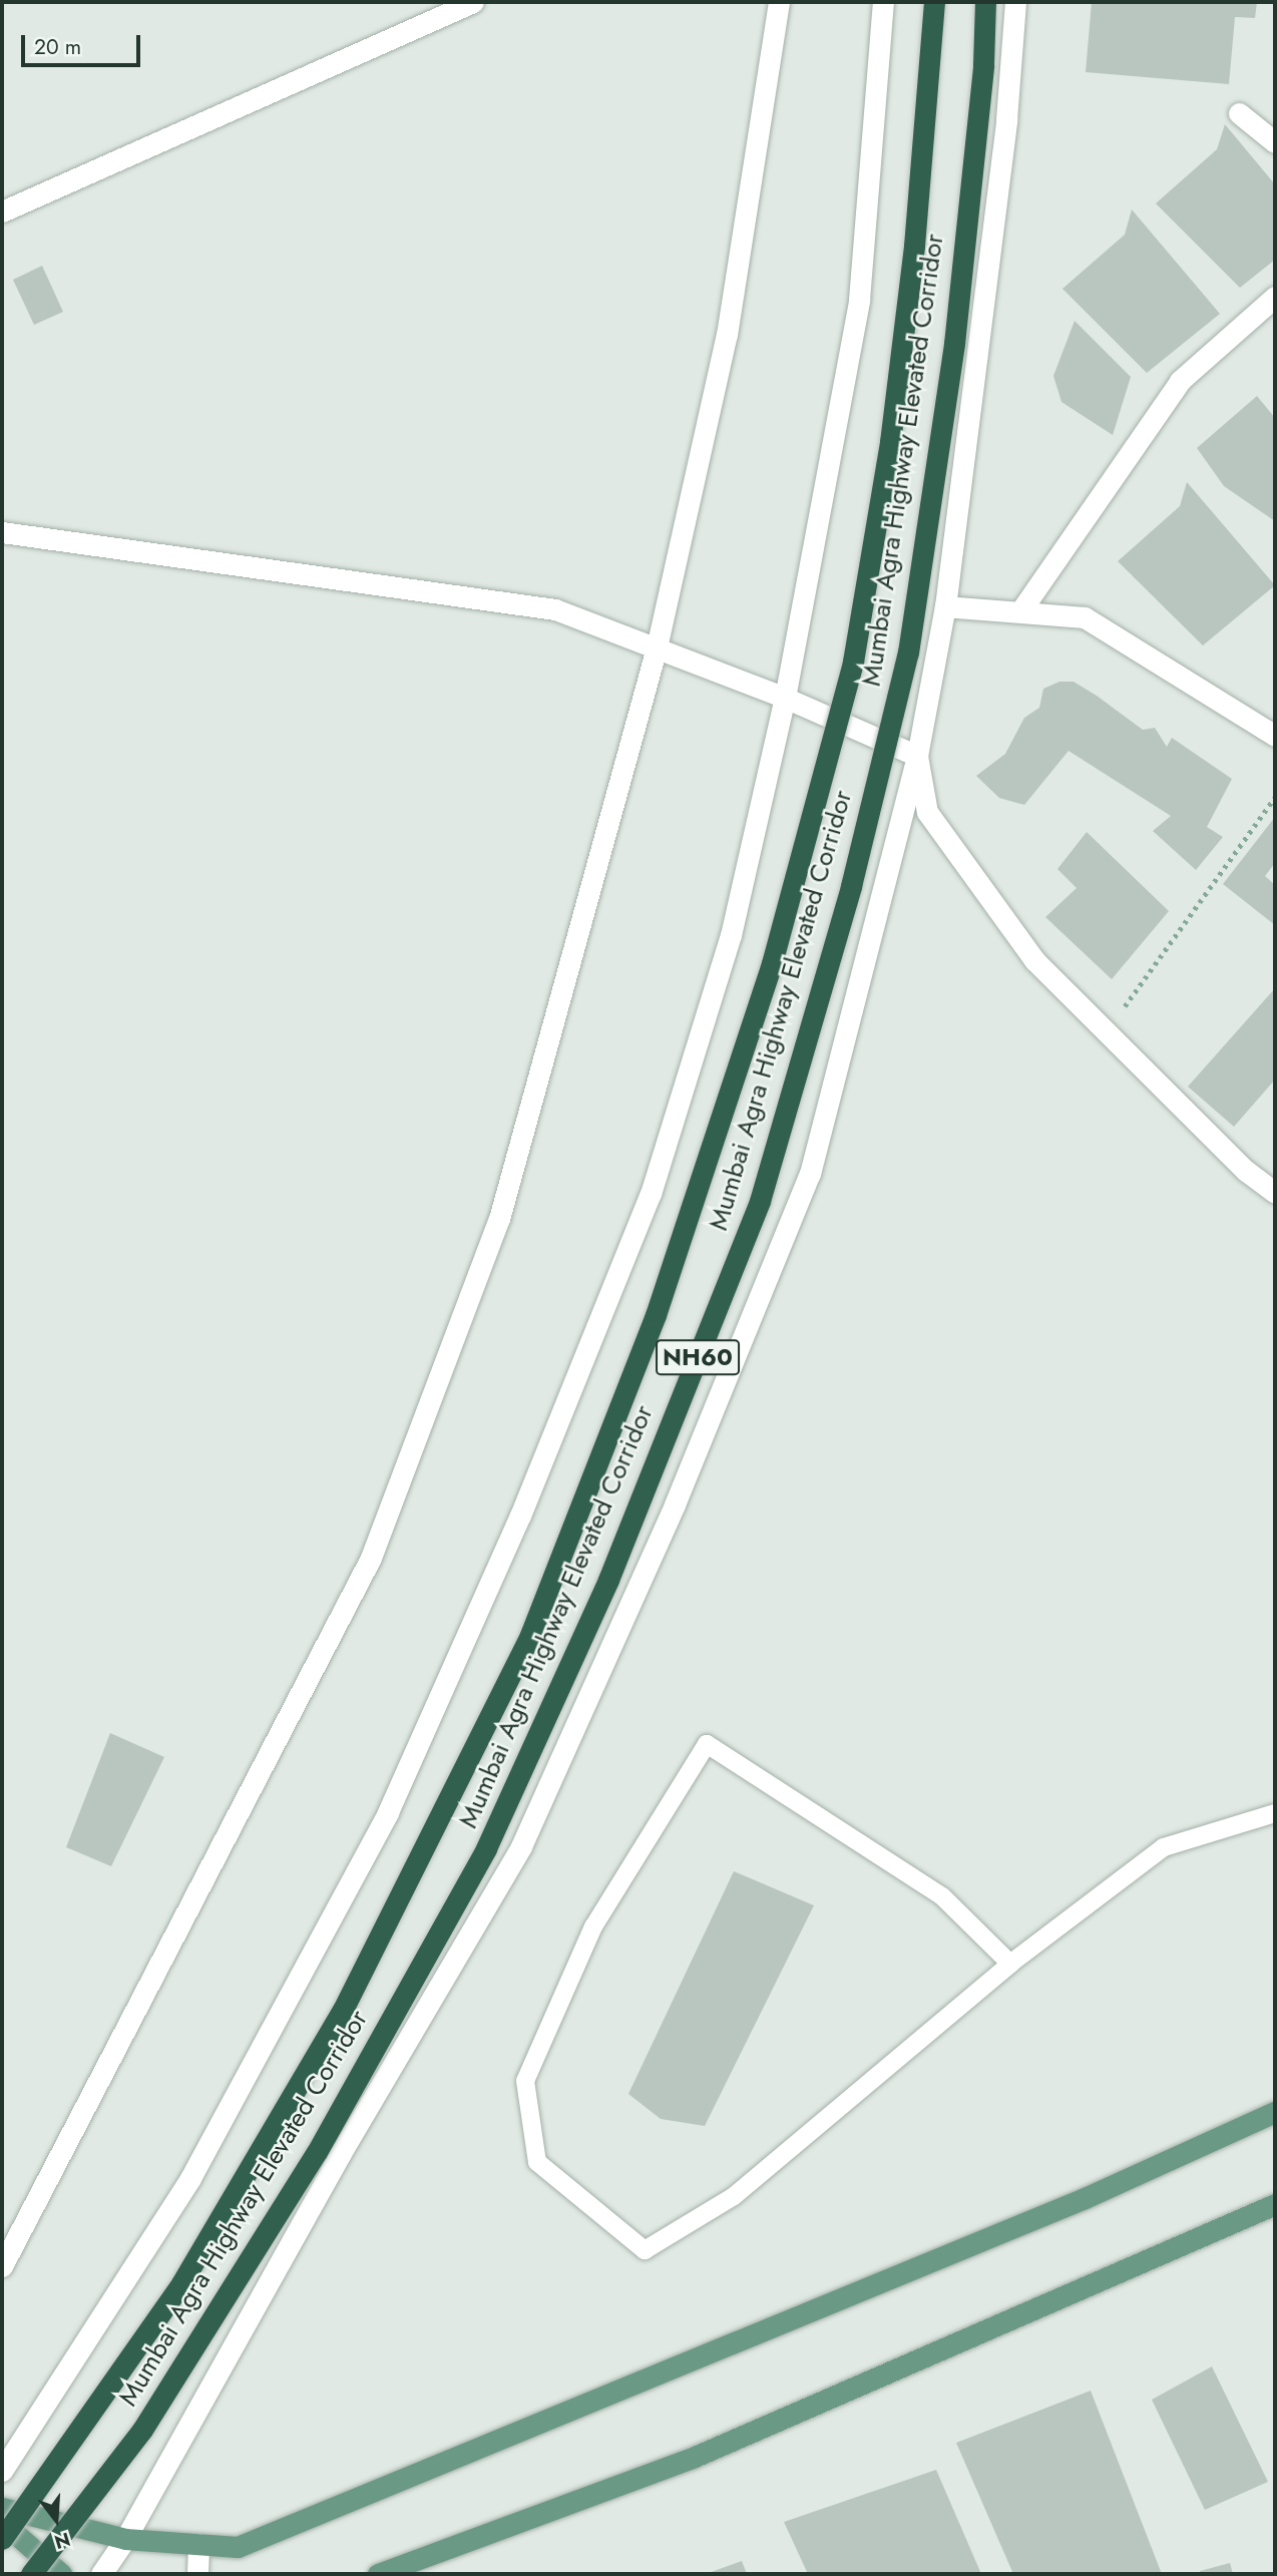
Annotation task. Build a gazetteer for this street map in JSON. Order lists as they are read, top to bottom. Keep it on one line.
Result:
{"streets":{"highway":["Mumbai Agra Highway Elevated Corridor","NH60"]},"scale_bar":"20 m","north":"bottom"}
